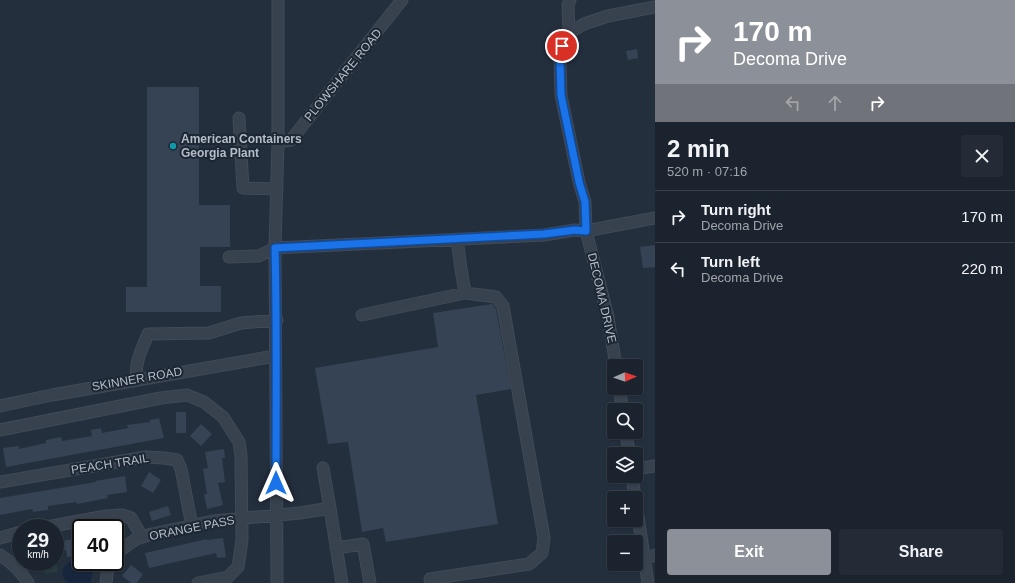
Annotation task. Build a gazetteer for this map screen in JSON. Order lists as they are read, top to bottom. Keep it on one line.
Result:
{"streets":{"street":["PLOWSHARE ROAD","DECOMA DRIVE","SKINNER ROAD","PEACH TRAIL","ORANGE PASS"]},"crossings":[["PEACH TRAIL","ORANGE PASS"]],"places":["American Containers Georgia Plant"],"north":"right","page":{"turn":["170 m","Decoma Drive"],"heading":["2 min","520 m · 07:16"],"list":[{"name":"Turn right","note":"Decoma Drive","value":"170 m"},{"name":"Turn left","note":"Decoma Drive","value":"220 m"}],"map_buttons":["+","−"],"speed":"29 km/h","limit":"40","buttons":["Exit","Share"]}}
